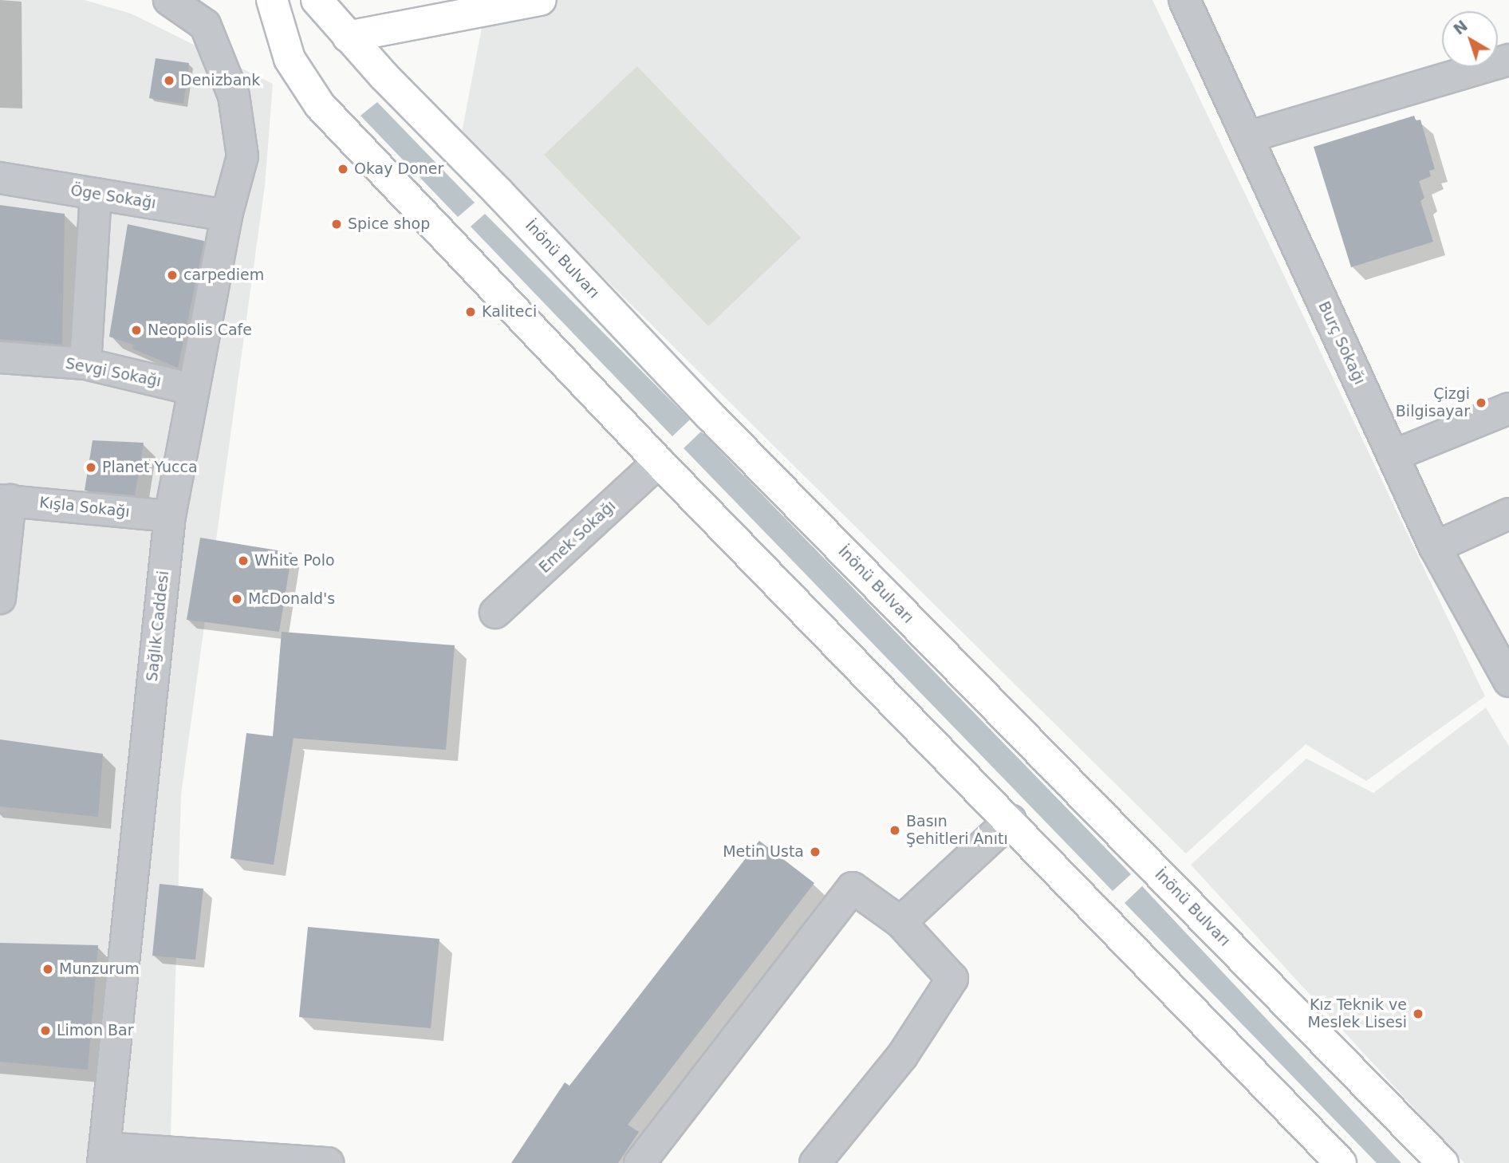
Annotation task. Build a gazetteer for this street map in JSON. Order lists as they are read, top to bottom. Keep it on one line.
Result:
{"streets":{"main road":["İnönü Bulvarı"],"street":["Öge Sokağı","Burç Sokağı","Sevgi Sokağı","Kışla Sokağı","Emek Sokağı","Sağlık Caddesi"]},"crossings":[["Öge Sokağı","Sağlık Caddesi"],["Sevgi Sokağı","Sağlık Caddesi"],["Kışla Sokağı","Sağlık Caddesi"]],"places":["Denizbank","Okay Doner","Spice shop","carpediem","Kaliteci","Neopolis Cafe","Çizgi Bilgisayar","Planet Yucca","White Polo","McDonald's","Basın Şehitleri Anıtı","Metin Usta","Munzurum","Kız Teknik ve Meslek Lisesi","Limon Bar"],"north":"top left"}
